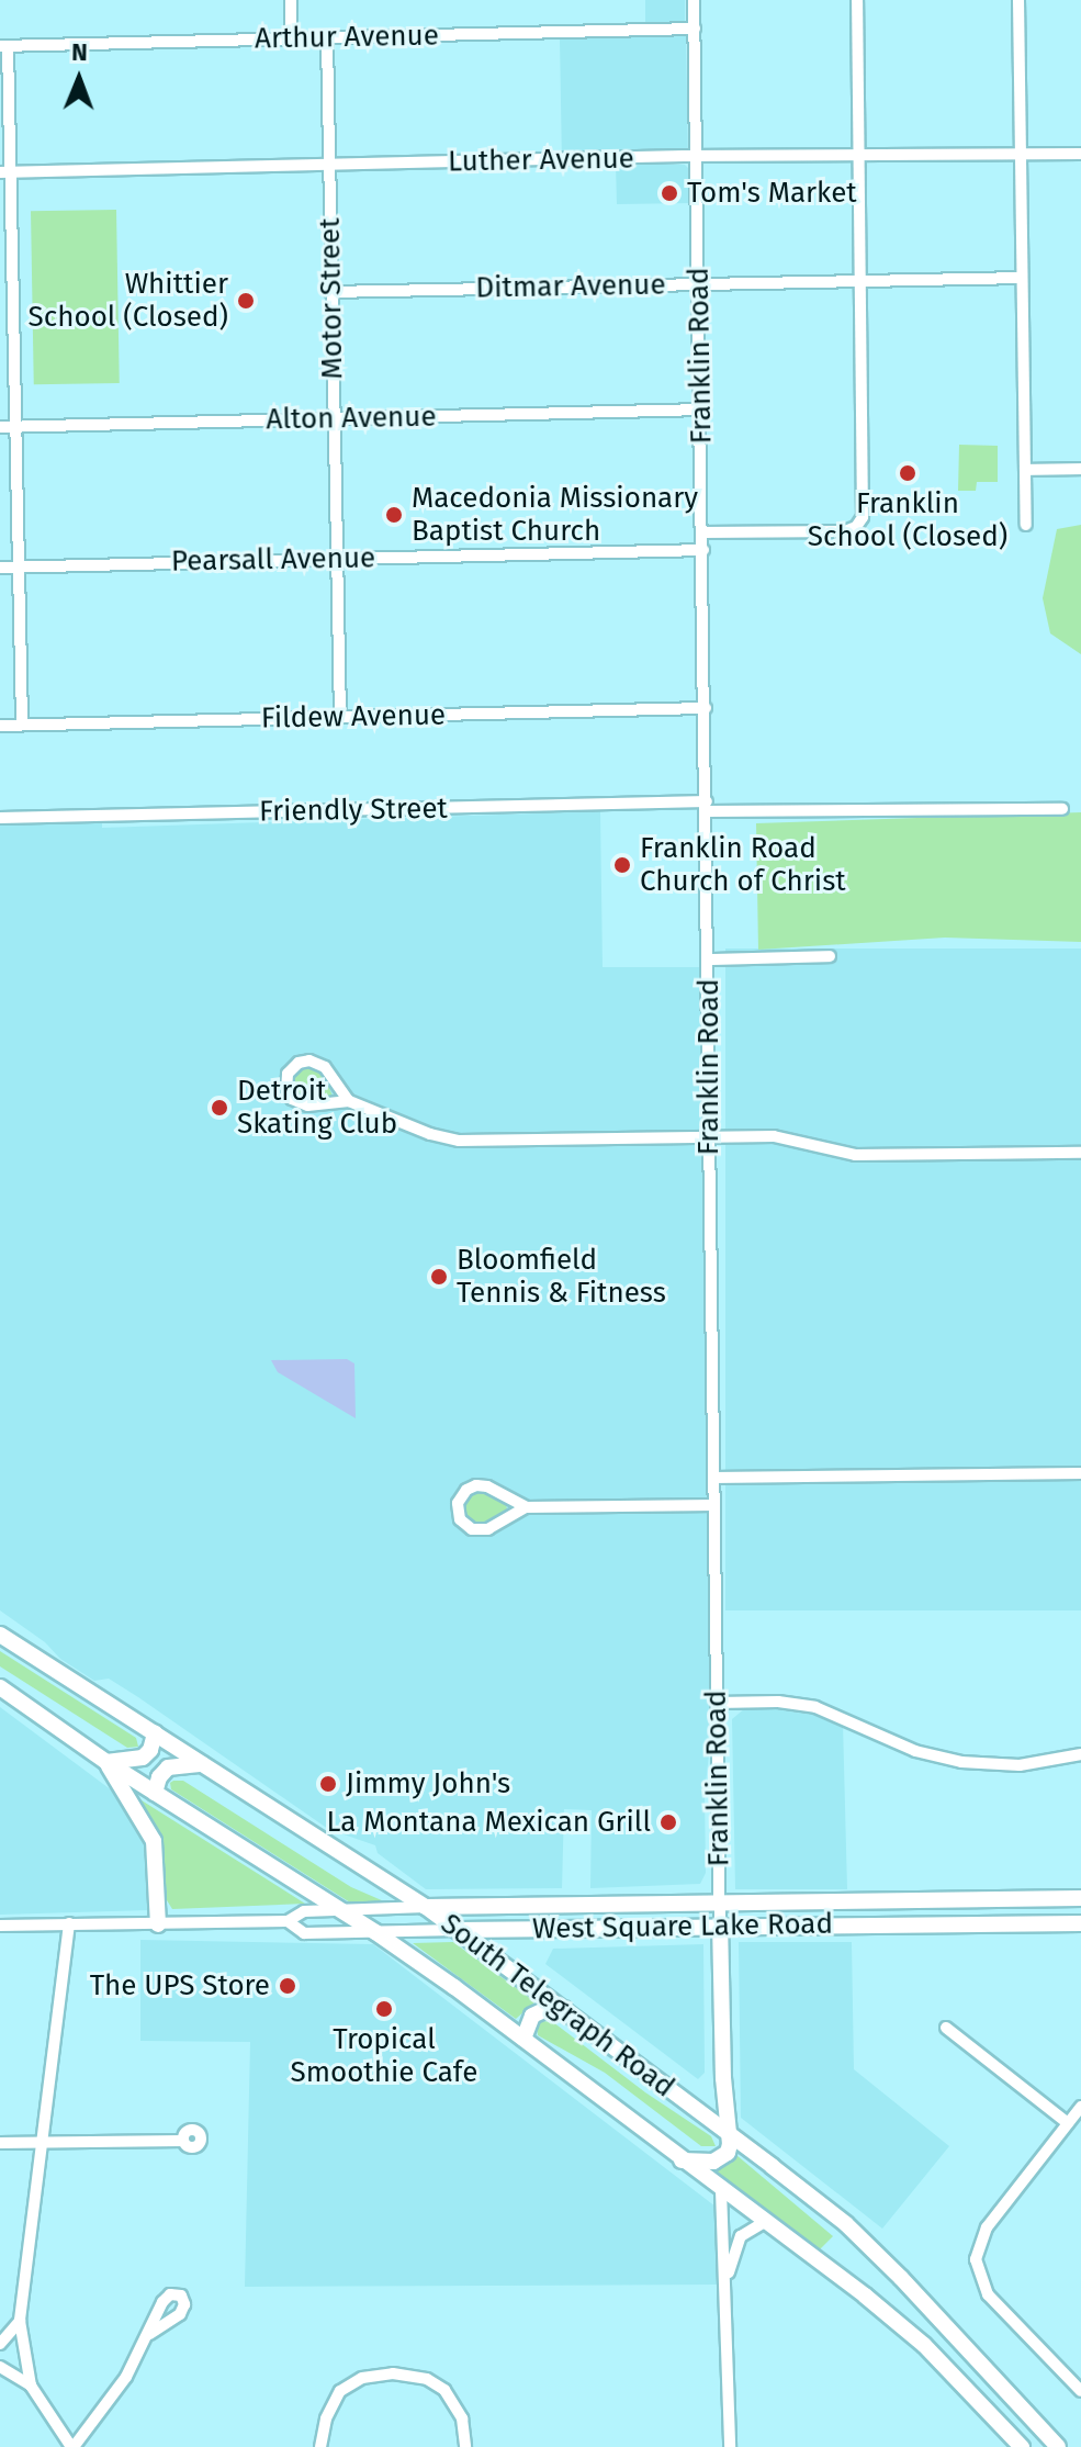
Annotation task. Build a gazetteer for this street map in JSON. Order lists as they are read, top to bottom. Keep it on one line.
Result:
{"streets":{"highway":["Franklin Road","West Square Lake Road","South Telegraph Road"],"street":["Arthur Avenue","Luther Avenue","Ditmar Avenue","Motor Street","Alton Avenue","Pearsall Avenue","Fildew Avenue","Friendly Street"]},"crossings":[["Arthur Avenue","Motor Street"],["Arthur Avenue","Franklin Road"],["Luther Avenue","Motor Street"],["Luther Avenue","Franklin Road"],["Ditmar Avenue","Motor Street"],["Ditmar Avenue","Franklin Road"],["Motor Street","Alton Avenue"],["Motor Street","Pearsall Avenue"],["Motor Street","Fildew Avenue"],["Franklin Road","Alton Avenue"],["Franklin Road","Pearsall Avenue"],["Franklin Road","Fildew Avenue"],["Franklin Road","Friendly Street"],["Franklin Road","West Square Lake Road"],["Franklin Road","South Telegraph Road"],["West Square Lake Road","South Telegraph Road"]],"places":["Tom's Market","Whittier School (Closed)","Franklin School (Closed)","Macedonia Missionary Baptist Church","Franklin Road Church of Christ","Detroit Skating Club","Bloomfield Tennis & Fitness","Jimmy John's","La Montana Mexican Grill","The UPS Store","Tropical Smoothie Cafe"],"north":"top"}
